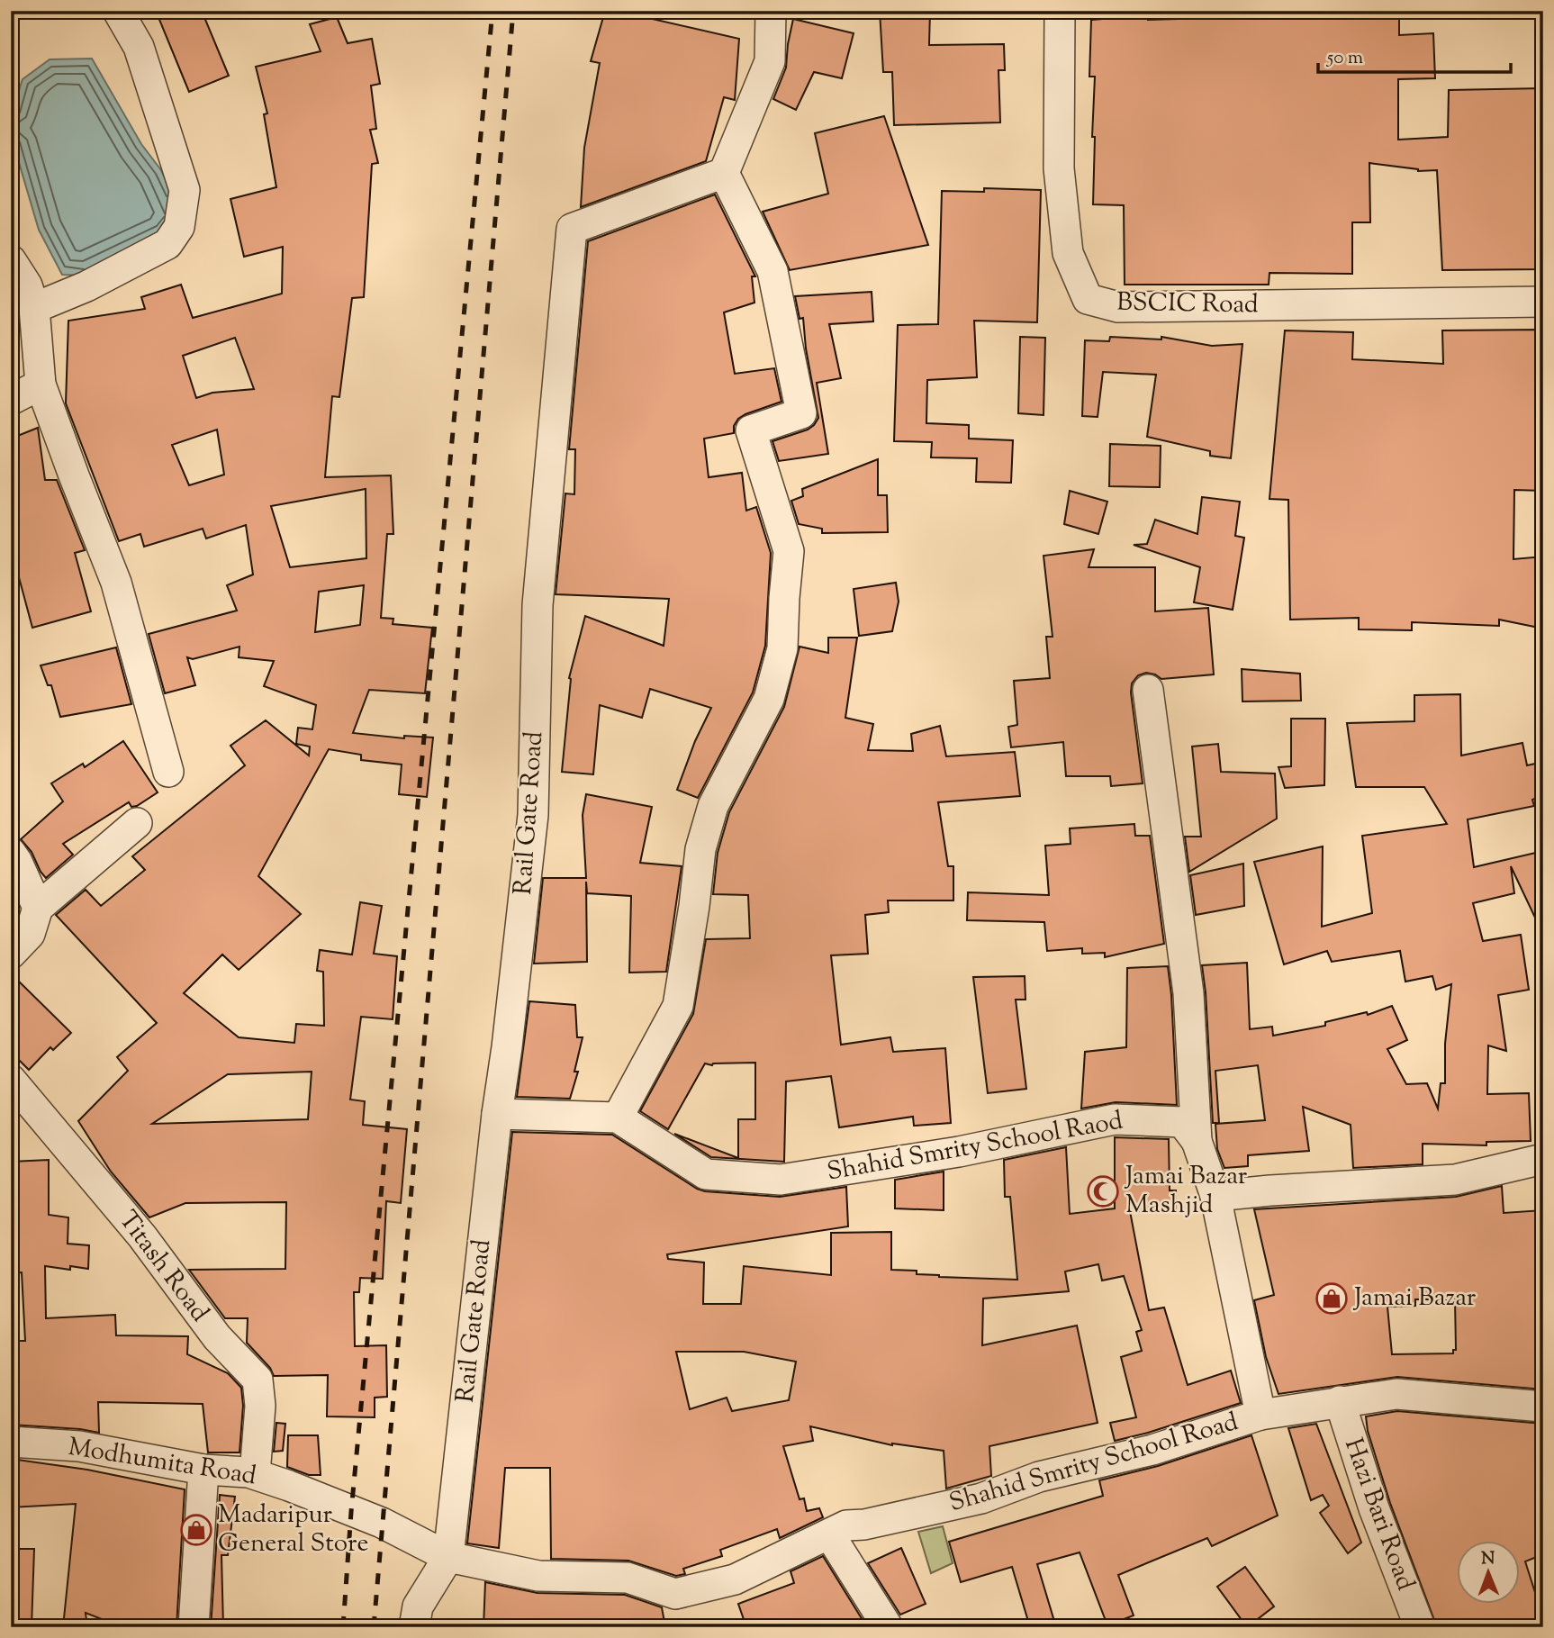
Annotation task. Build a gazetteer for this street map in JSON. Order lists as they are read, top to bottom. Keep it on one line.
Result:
{"streets":{"street":["BSCIC Road","Rail Gate Road","Shahid Smrity School Raod","Titash Road","Modhumita Road","Shahid Smrity School Road","Hazi Bari Road"]},"crossings":[["Rail Gate Road","Modhumita Road"],["Rail Gate Road","Shahid Smrity School Road"],["Shahid Smrity School Raod","Shahid Smrity School Road"],["Titash Road","Modhumita Road"],["Modhumita Road","Shahid Smrity School Road"],["Shahid Smrity School Road","Hazi Bari Road"]],"places":{"mosque":["Jamai Bazar Mashjid"],"shop":["Jamai Bazar","Madaripur General Store"]},"scale_bar":"50 m","north":"top"}
